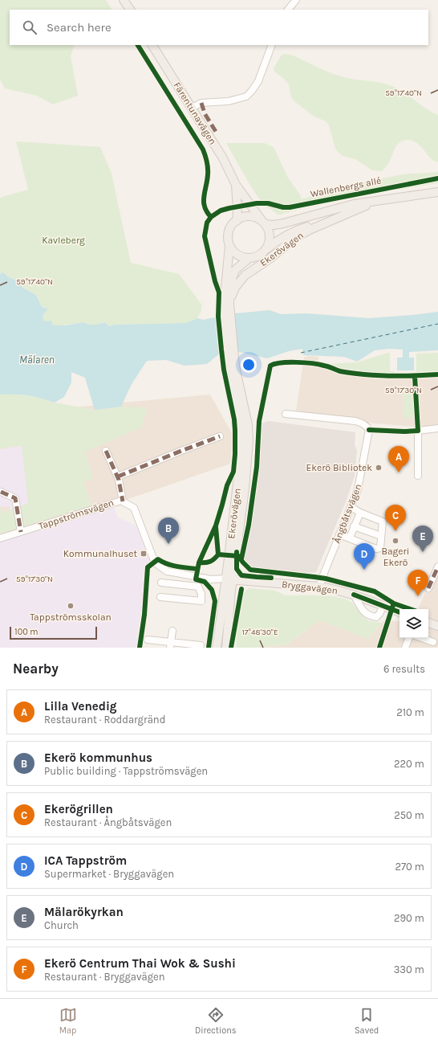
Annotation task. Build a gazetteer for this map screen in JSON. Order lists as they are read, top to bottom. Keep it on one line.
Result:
{"streets":{"main road":["Färentunavägen","Ekerövägen","Bryggavägen"],"street":["Ångbåtsvägen","Tappströmsvägen"],"cycle path":["Wallenbergs allé"]},"crossings":[["Färentunavägen","Ekerövägen"],["Ekerövägen","Tappströmsvägen"],["Ekerövägen","Bryggavägen"],["Ångbåtsvägen","Bryggavägen"],["Tappströmsvägen","Bryggavägen"]],"water":["Mälaren"],"parks":["Kavleberg"],"places":{"other":["Ekerö Bibliotek","Bageri Ekerö","Tappströmsskolan"],"transit":["Kommunalhuset"]},"scale_bar":"100 m","page":{"search":"Search here","pins":["A","C","B","E","D","F"],"scale":"100 m","heading":["Nearby","6 results"],"list":[{"mark":"A","name":"Lilla Venedig","note":"Restaurant · Roddargränd","value":"210 m"},{"mark":"B","name":"Ekerö kommunhus","note":"Public building · Tappströmsvägen","value":"220 m"},{"mark":"C","name":"Ekerögrillen","note":"Restaurant · Ångbåtsvägen","value":"250 m"},{"mark":"D","name":"ICA Tappström","note":"Supermarket · Bryggavägen","value":"270 m"},{"mark":"E","name":"Mälarökyrkan","note":"Church","value":"290 m"},{"mark":"F","name":"Ekerö Centrum Thai Wok & Sushi","note":"Restaurant · Bryggavägen","value":"330 m"}],"nav":["Map","Directions","Saved"]},"coordinates":["59°17'40\"N","59°17'30\"N","17°48'30\"E"]}
